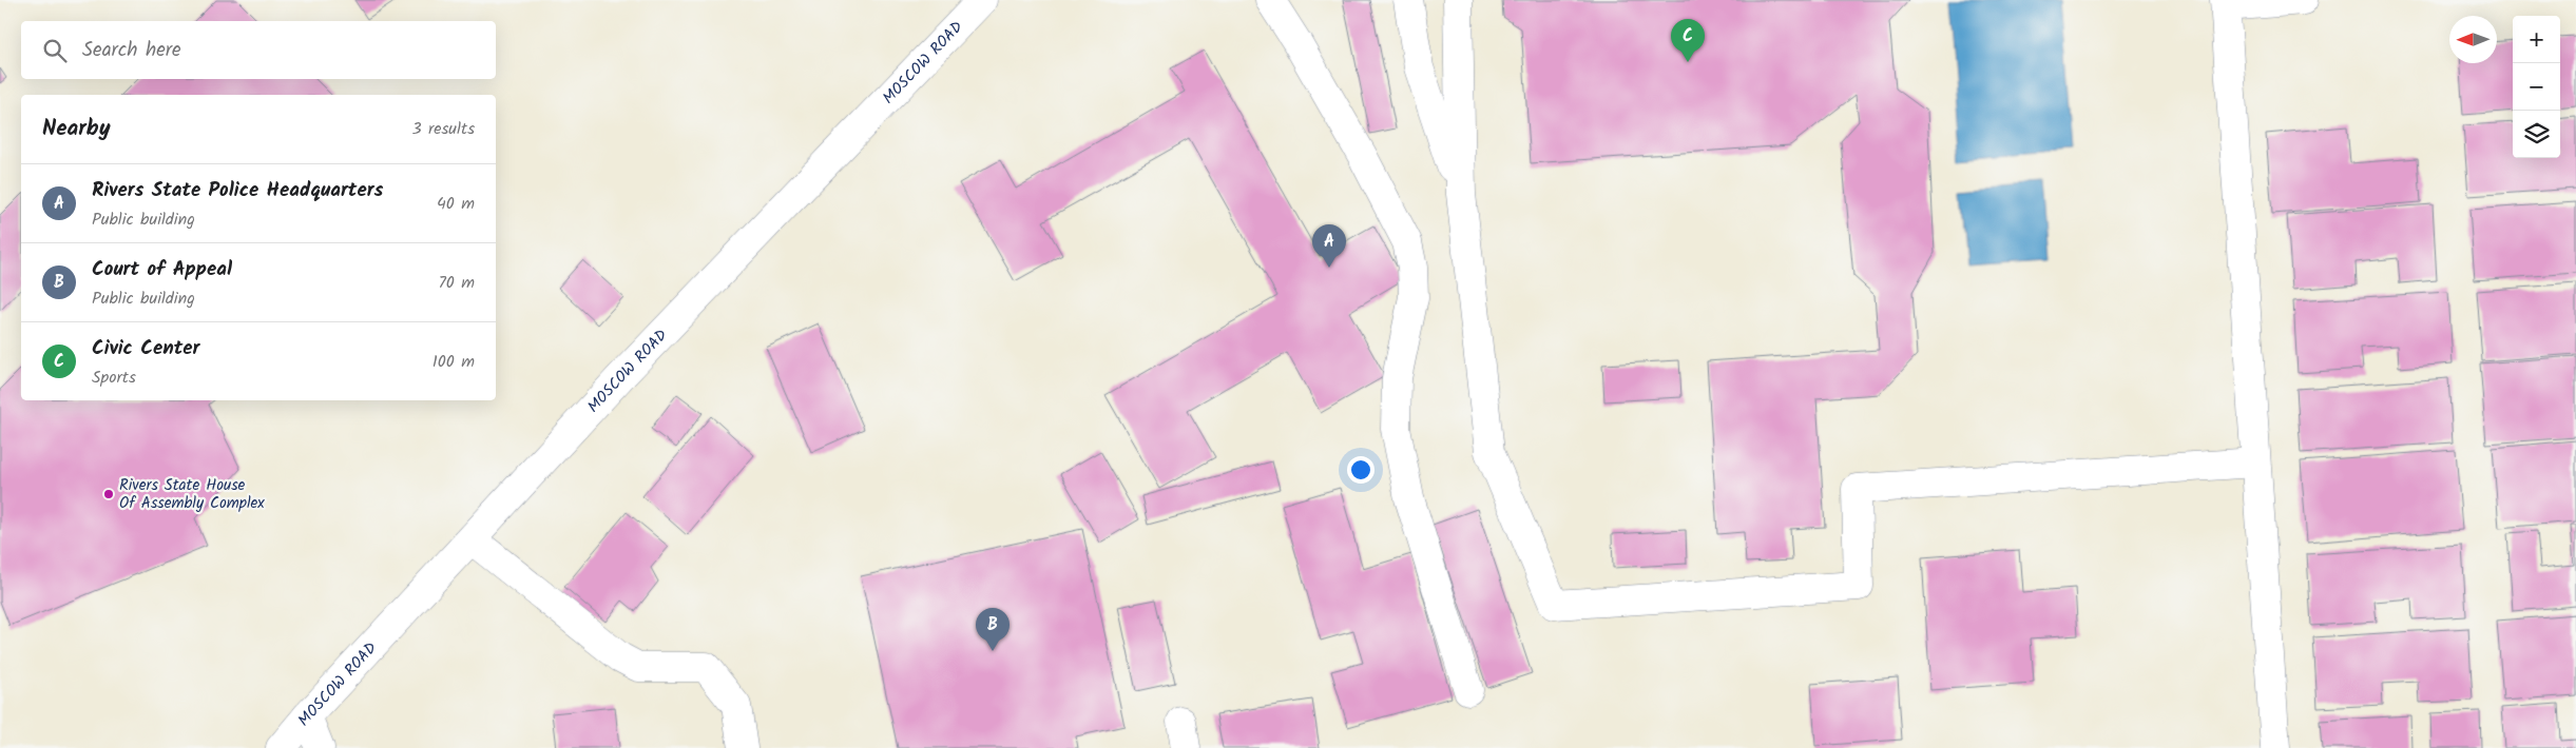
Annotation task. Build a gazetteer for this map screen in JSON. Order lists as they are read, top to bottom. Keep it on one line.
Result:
{"streets":{"street":["MOSCOW ROAD"]},"places":["Rivers State House Of Assembly Complex"],"north":"left","page":{"map_buttons":["+","−"],"pins":["C","A","B"],"search":"Search here","heading":["Nearby","3 results"],"list":[{"mark":"A","name":"Rivers State Police Headquarters","note":"Public building","value":"40 m"},{"mark":"B","name":"Court of Appeal","note":"Public building","value":"70 m"},{"mark":"C","name":"Civic Center","note":"Sports","value":"100 m"}]}}
